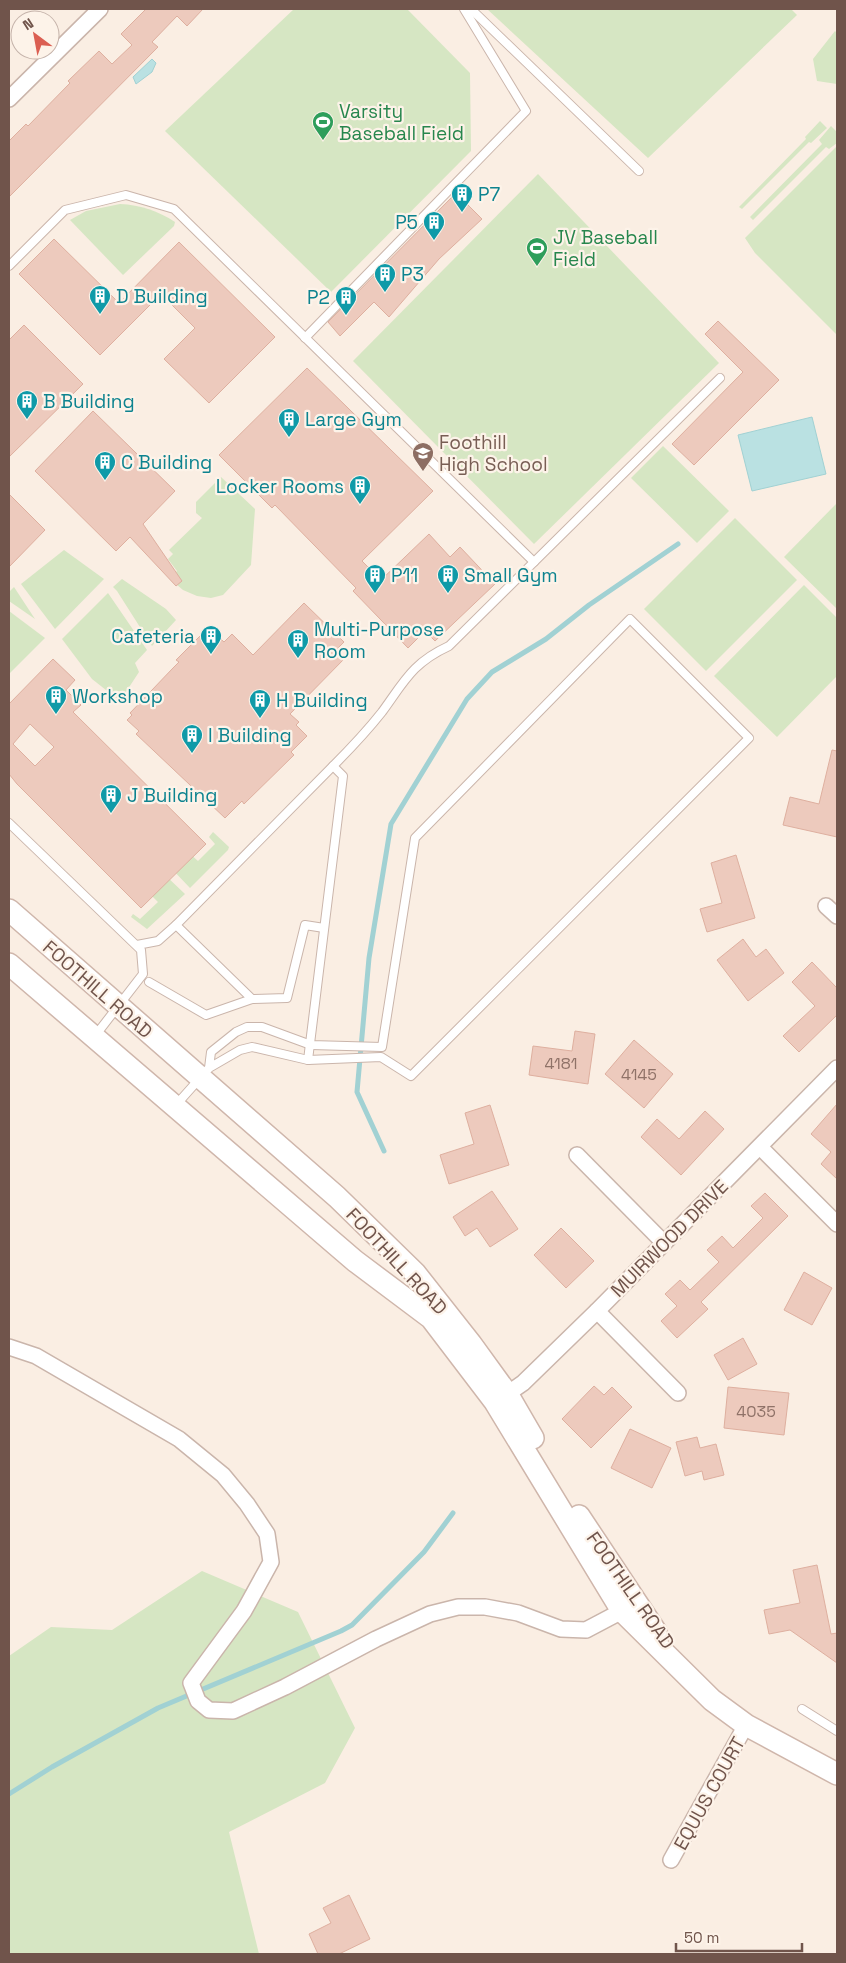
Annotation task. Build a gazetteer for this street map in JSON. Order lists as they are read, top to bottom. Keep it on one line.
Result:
{"streets":{"main road":["FOOTHILL ROAD"],"street":["MUIRWOOD DRIVE","EQUUS COURT"]},"crossings":[["FOOTHILL ROAD","MUIRWOOD DRIVE"],["FOOTHILL ROAD","EQUUS COURT"]],"places":{"sports":["Varsity Baseball Field","JV Baseball Field"],"building":["P7","P5","P3","D Building","P2","B Building","Large Gym","C Building","Locker Rooms","P11","Small Gym","Cafeteria","Multi-Purpose Room","Workshop","H Building","I Building","J Building"],"school or university":["Foothill High School"]},"house_numbers":["4181","4145","4035"],"scale_bar":"50 m","north":"top left"}
